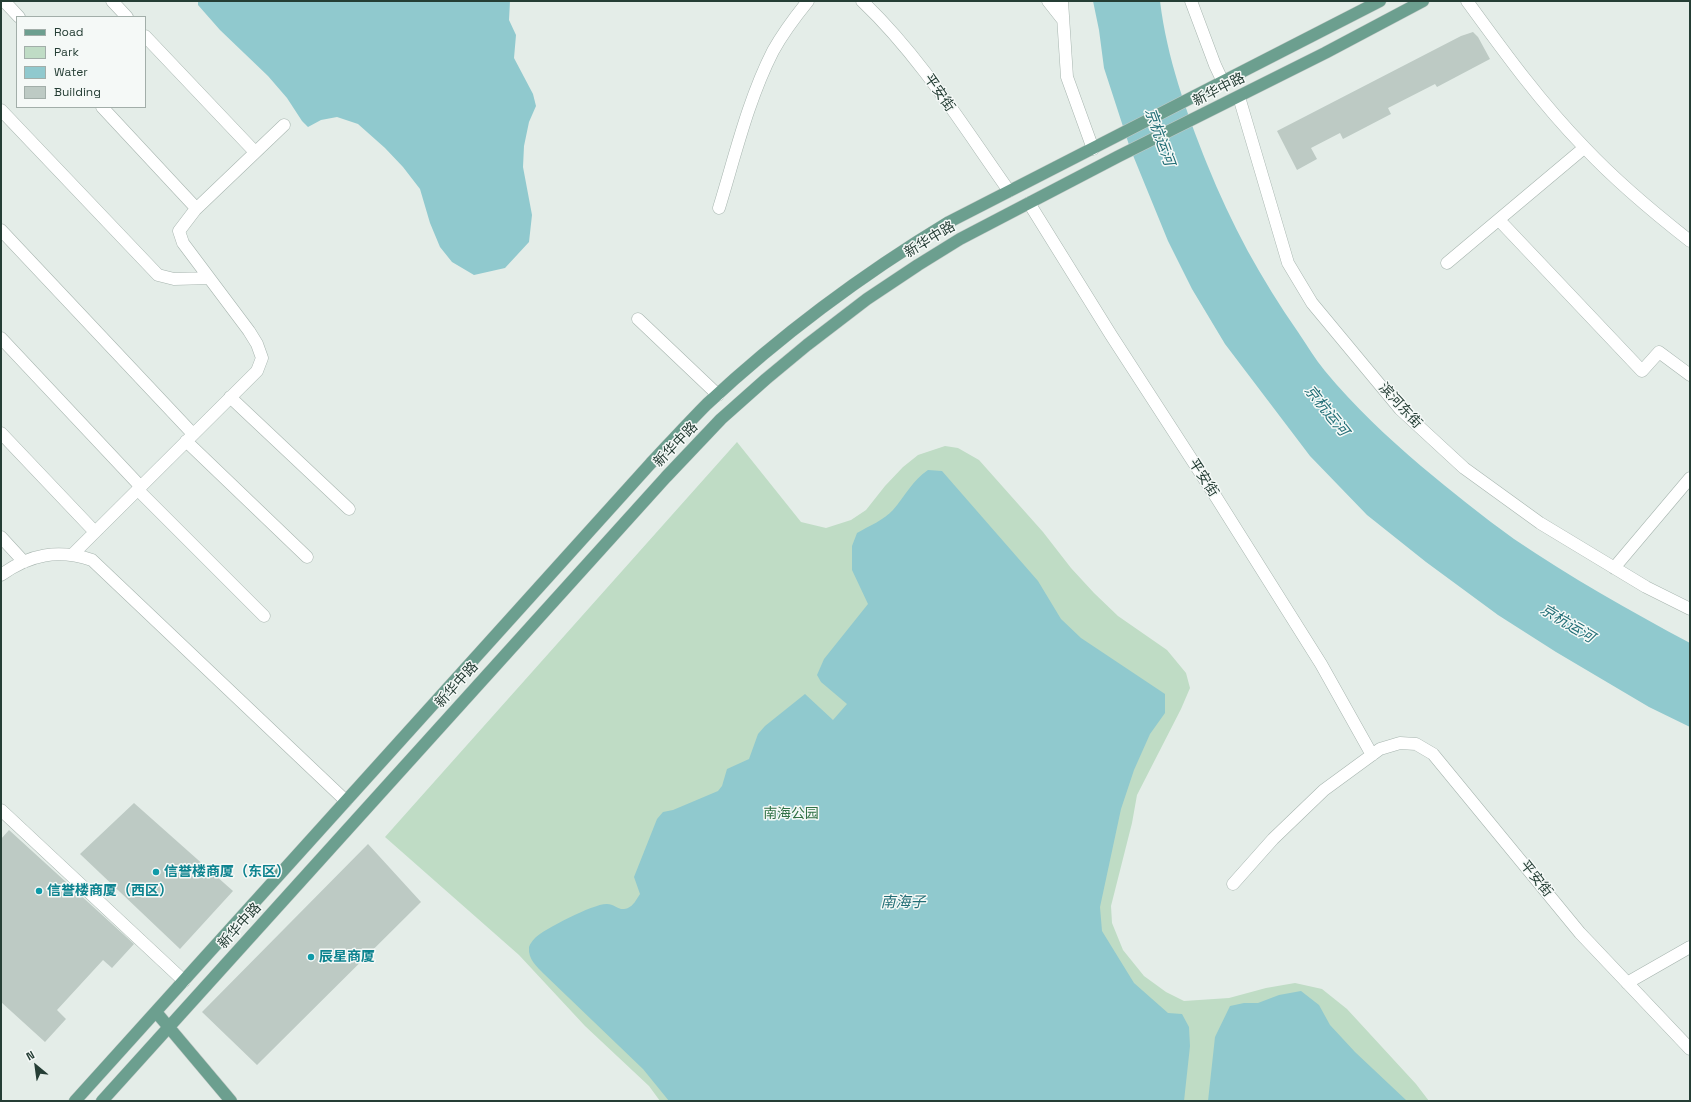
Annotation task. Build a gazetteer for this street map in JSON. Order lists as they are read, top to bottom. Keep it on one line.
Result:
{"streets":{"main road":["新华中路"],"street":["平安街","滨河东街"]},"crossings":[["新华中路","平安街"],["新华中路","滨河东街"]],"water":["京杭运河","南海子"],"parks":["南海公园"],"places":["信誉楼商厦（东区）","信誉楼商厦（西区）","辰星商厦"],"legend":["Road","Park","Water","Building"],"north":"top left"}
